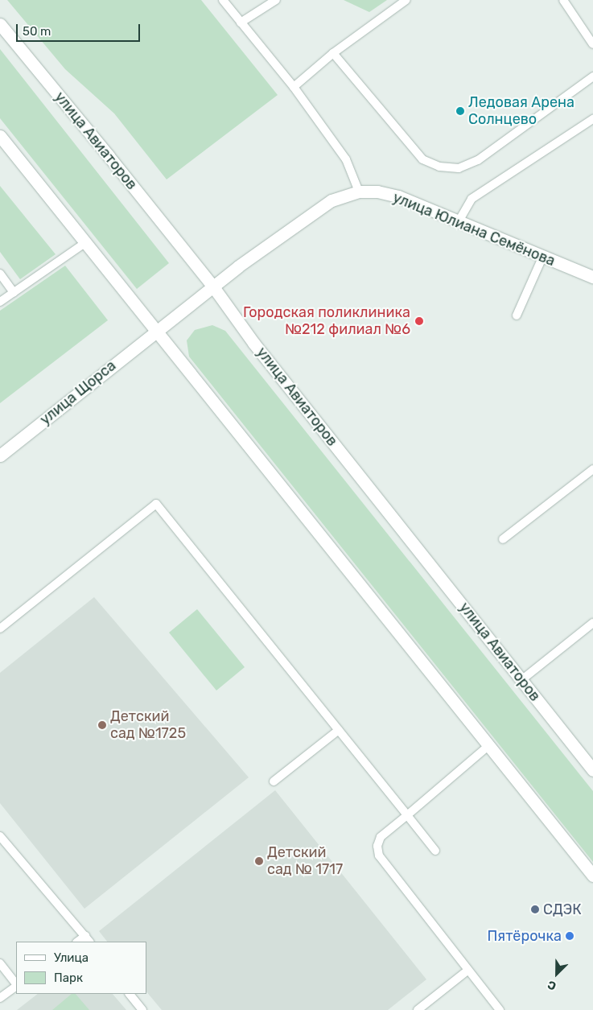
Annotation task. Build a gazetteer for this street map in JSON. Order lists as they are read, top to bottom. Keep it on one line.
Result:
{"streets":{"street":["улица Авиаторов","улица Юлиана Семёнова","улица Щорса"]},"crossings":[["улица Авиаторов","улица Юлиана Семёнова"],["улица Юлиана Семёнова","улица Щорса"]],"places":["Ледовая Арена Солнцево","Городская поликлиника №212 филиал №6","Детский сад №1725","Детский сад № 1717","СДЭК","Пятёрочка"],"legend":["Улица","Парк"],"scale_bar":"50 m","north":"bottom left"}
